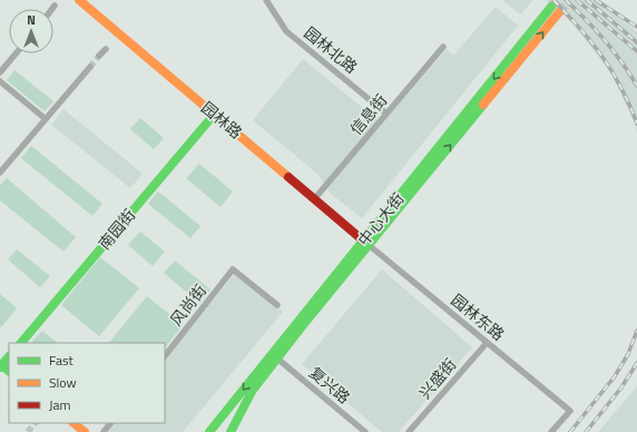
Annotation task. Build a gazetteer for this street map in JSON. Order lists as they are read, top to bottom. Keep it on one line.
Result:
{"streets":{"main road":["园林路","中心大街","南园街"],"street":["园林北路","信息街","风尚街","园林东路","兴盛街","复兴路"]},"crossings":[["园林北路","信息街"],["信息街","园林路"],["园林路","中心大街"],["园林路","南园街"],["园林路","园林东路"],["中心大街","园林东路"],["中心大街","复兴路"],["园林东路","兴盛街"]],"legend":["Fast","Slow","Jam"],"north":"top"}
